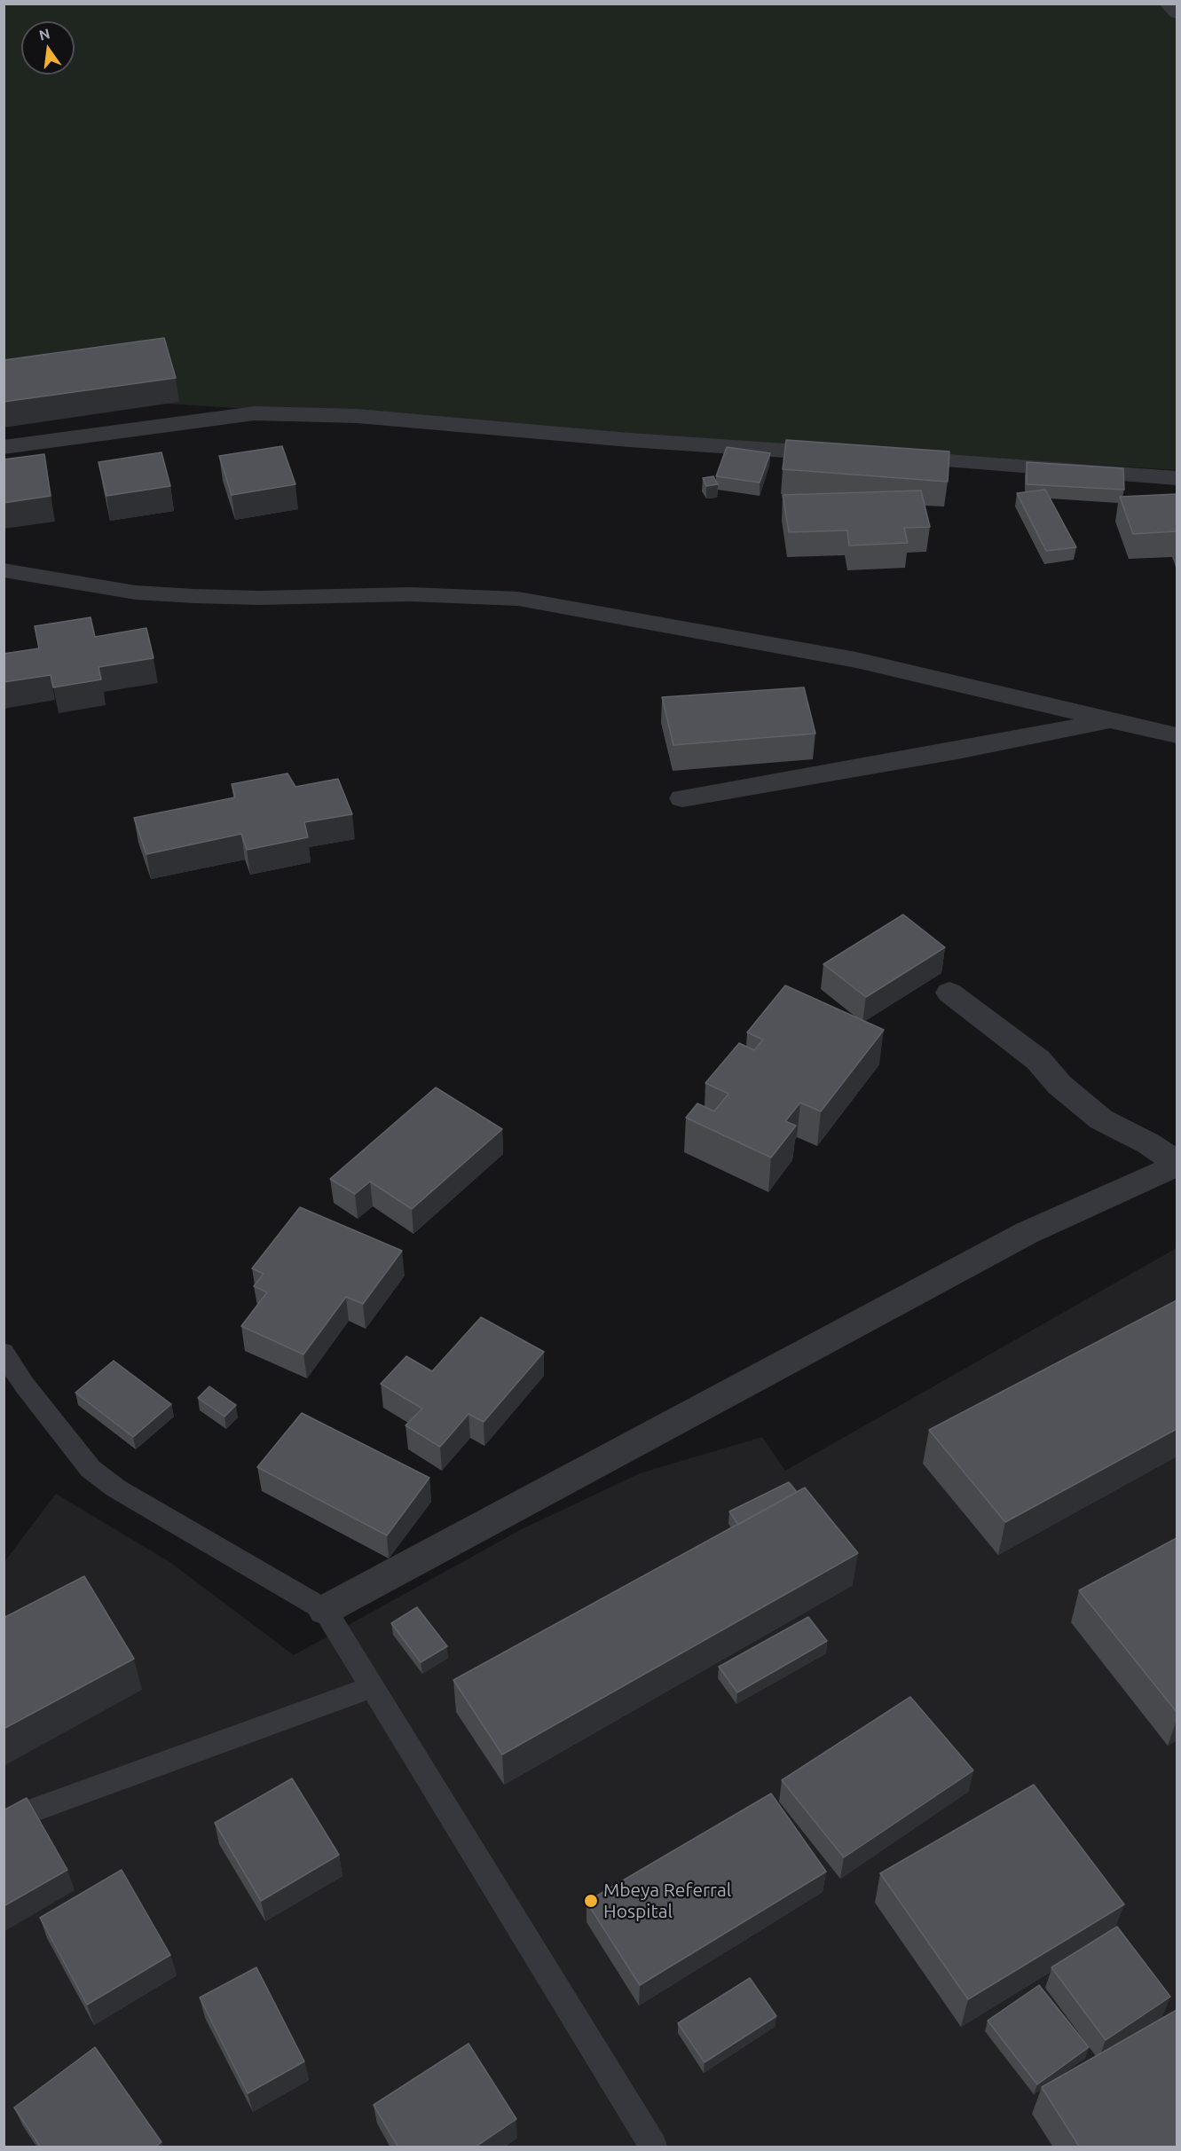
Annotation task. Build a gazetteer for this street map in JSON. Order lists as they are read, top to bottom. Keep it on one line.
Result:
{"places":["Mbeya Referral Hospital"],"north":"top"}
